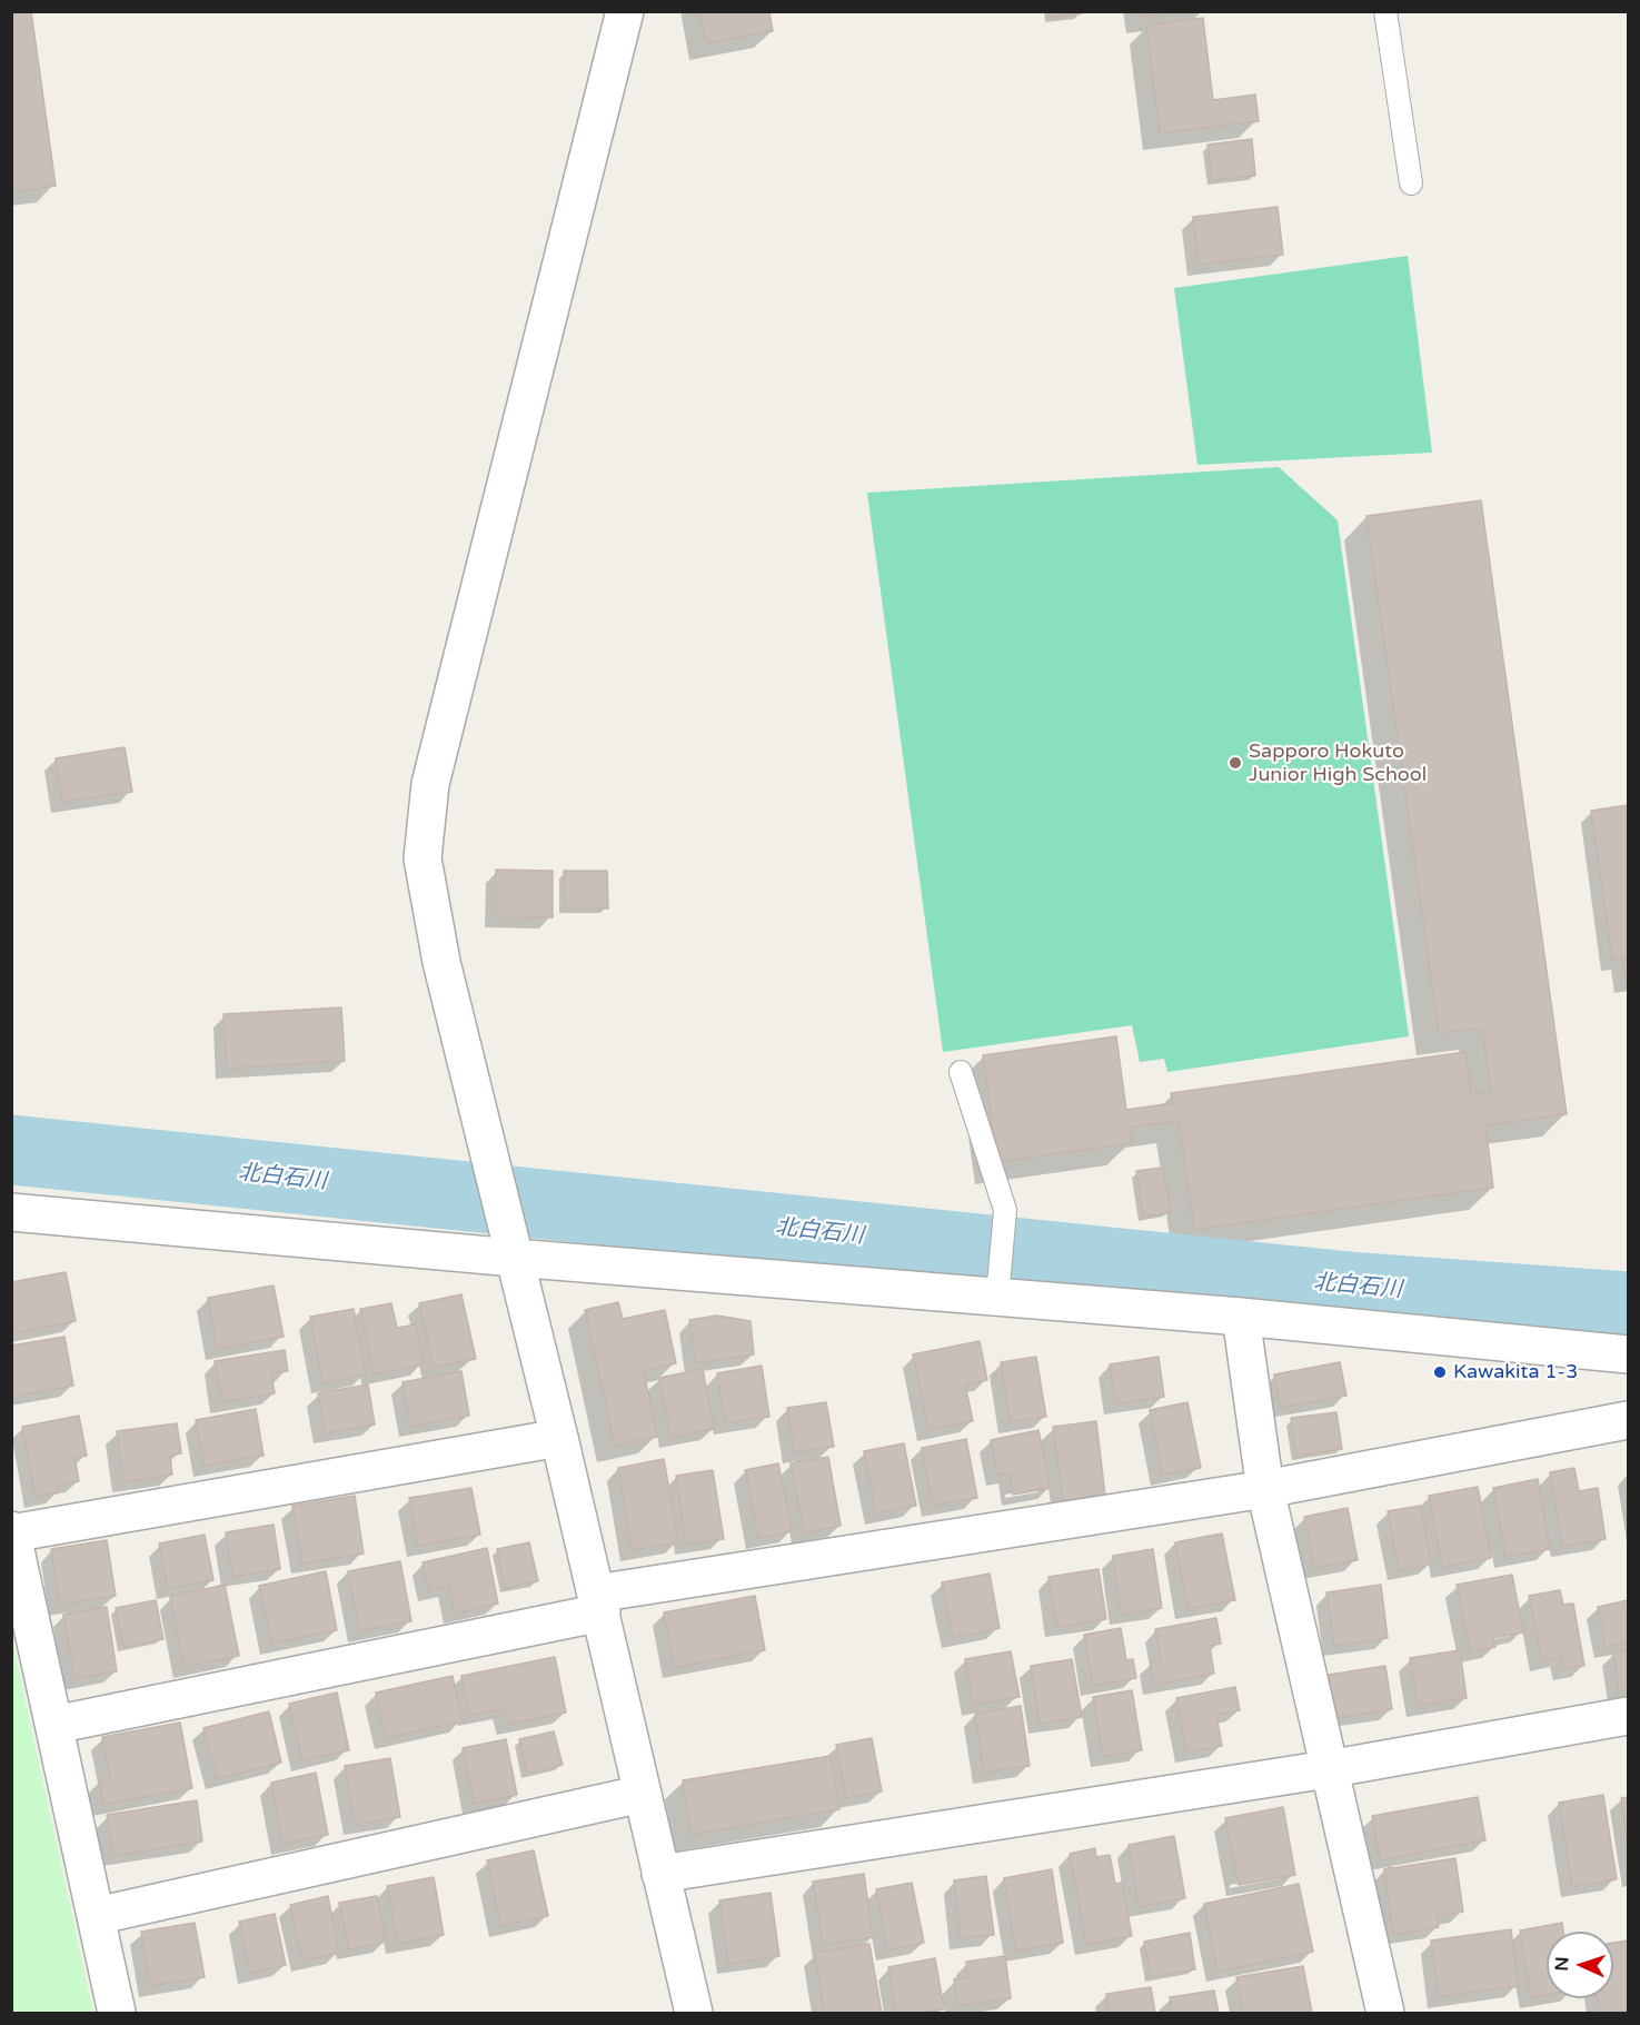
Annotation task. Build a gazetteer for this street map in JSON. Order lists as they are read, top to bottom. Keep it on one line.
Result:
{"water":["北白石川"],"places":["Sapporo Hokuto Junior High School","Kawakita 1-3"],"north":"left"}
